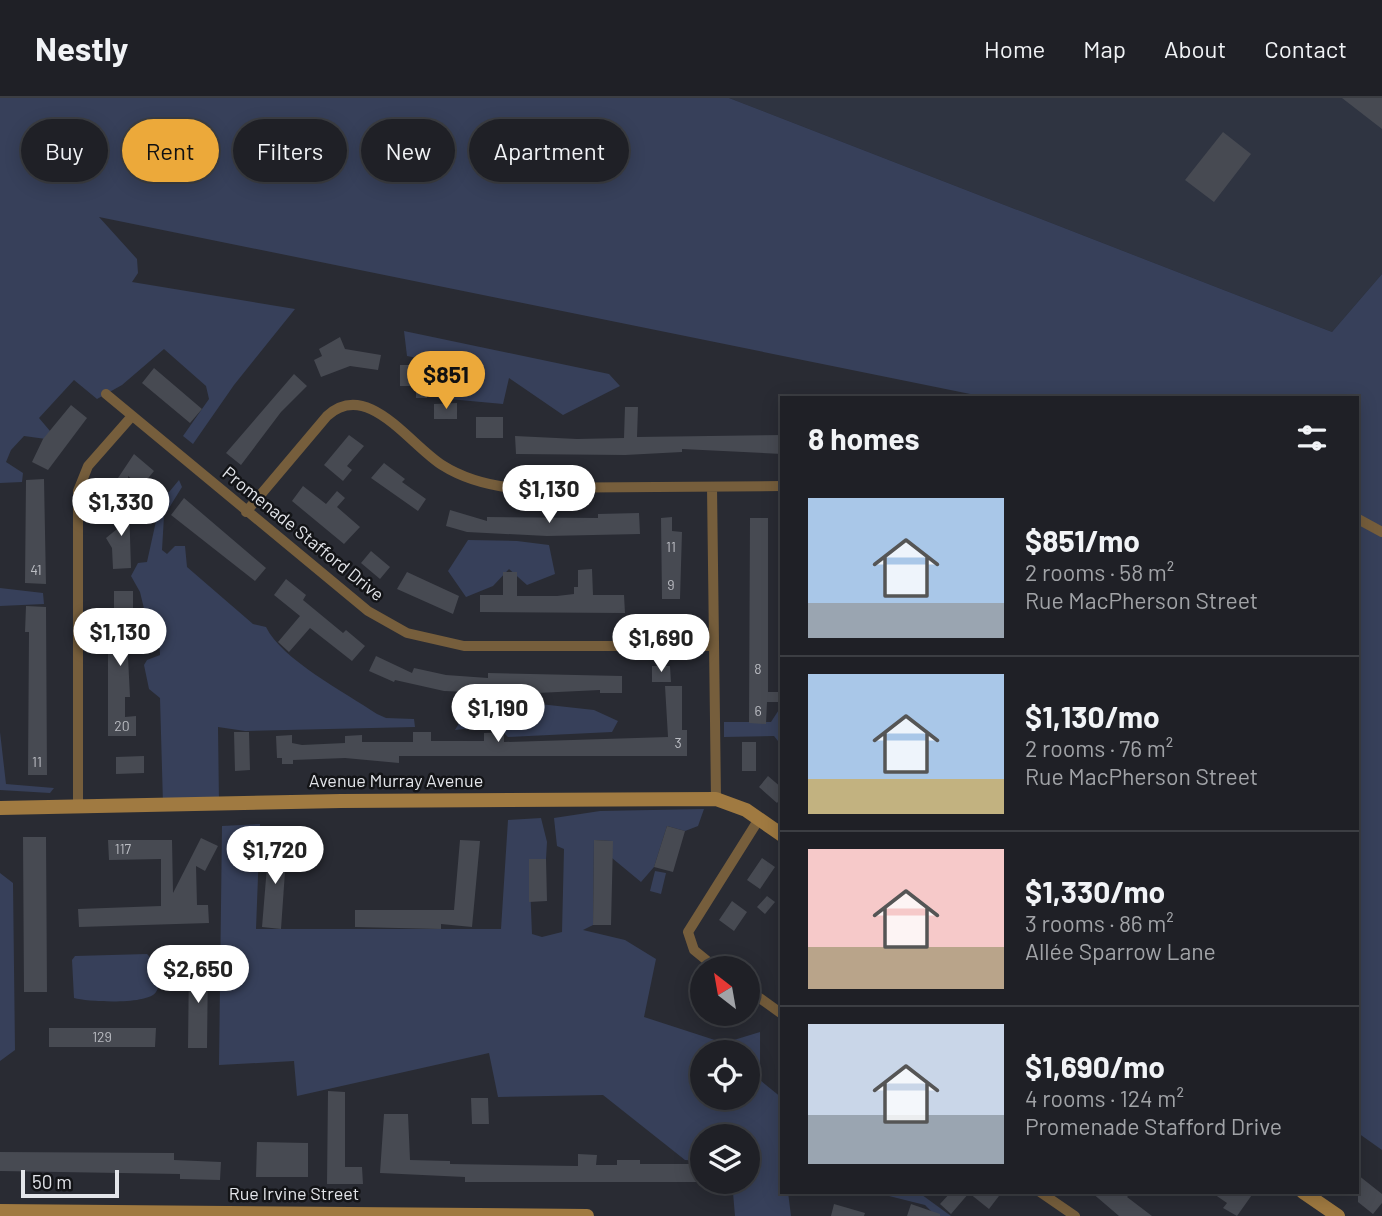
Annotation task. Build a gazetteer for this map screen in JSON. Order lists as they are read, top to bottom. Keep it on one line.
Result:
{"streets":{"street":["Promenade Stafford Drive","Avenue Murray Avenue","Rue Irvine Street"]},"house_numbers":["11","41","9","8","6","20","3","11","117","129"],"scale_bar":"50 m","north":"top left","page":{"header":"Nestly","nav":["Home","Map","About","Contact"],"chip":["Buy","Rent","Filters","New","Apartment"],"price":["$851","$1,130","$1,330","$1,130","$1,690","$1,190","$1,720","$2,650"],"heading":"8 homes","list":[{"name":"$851/mo","note":"2 rooms · 58 m² · Rue MacPherson Street"},{"name":"$1,130/mo","note":"2 rooms · 76 m² · Rue MacPherson Street"},{"name":"$1,330/mo","note":"3 rooms · 86 m² · Allée Sparrow Lane"},{"name":"$1,690/mo","note":"4 rooms · 124 m² · Promenade Stafford Drive"}],"scale":"50 m"}}
